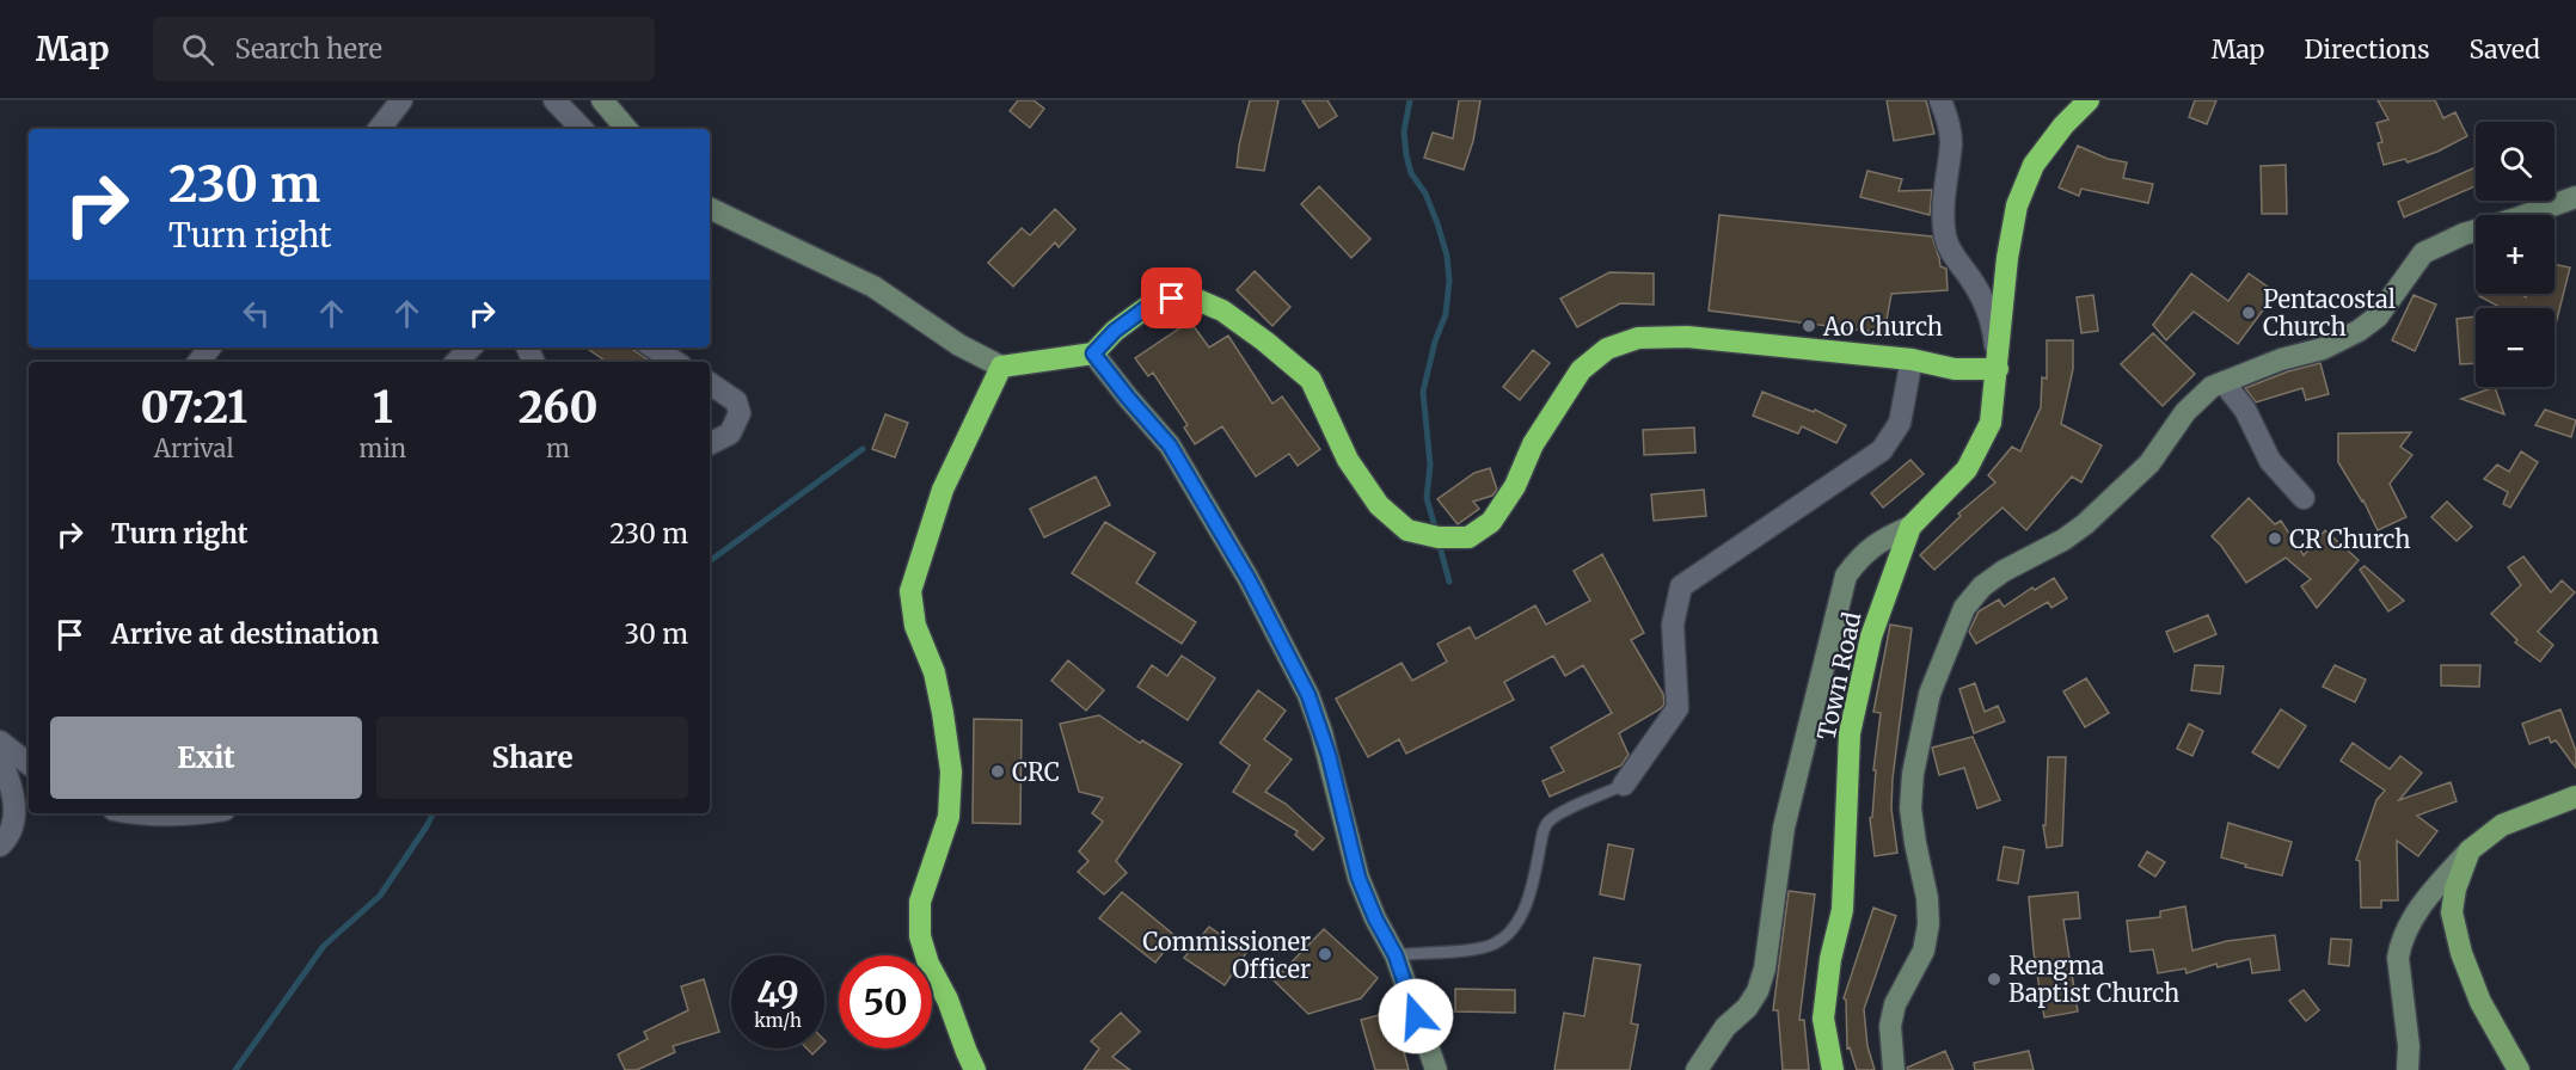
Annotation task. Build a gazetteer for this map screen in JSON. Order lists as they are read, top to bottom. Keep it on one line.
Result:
{"streets":{"highway":["Town Road"]},"places":["Pentacostal Church","Ao Church","CR Church","CRC","Commissioner Officer","Rengma Baptist Church"],"page":{"header":"Map","search":"Search here","nav":["Map","Directions","Saved"],"map_buttons":["+","−"],"turn":["230 m","Turn right"],"eta":["07:21","Arrival","1","min","260","m"],"list":[{"name":"Turn right","value":"230 m"},{"name":"Arrive at destination","value":"30 m"}],"buttons":["Exit","Share"],"speed":"49 km/h","limit":"50"}}
